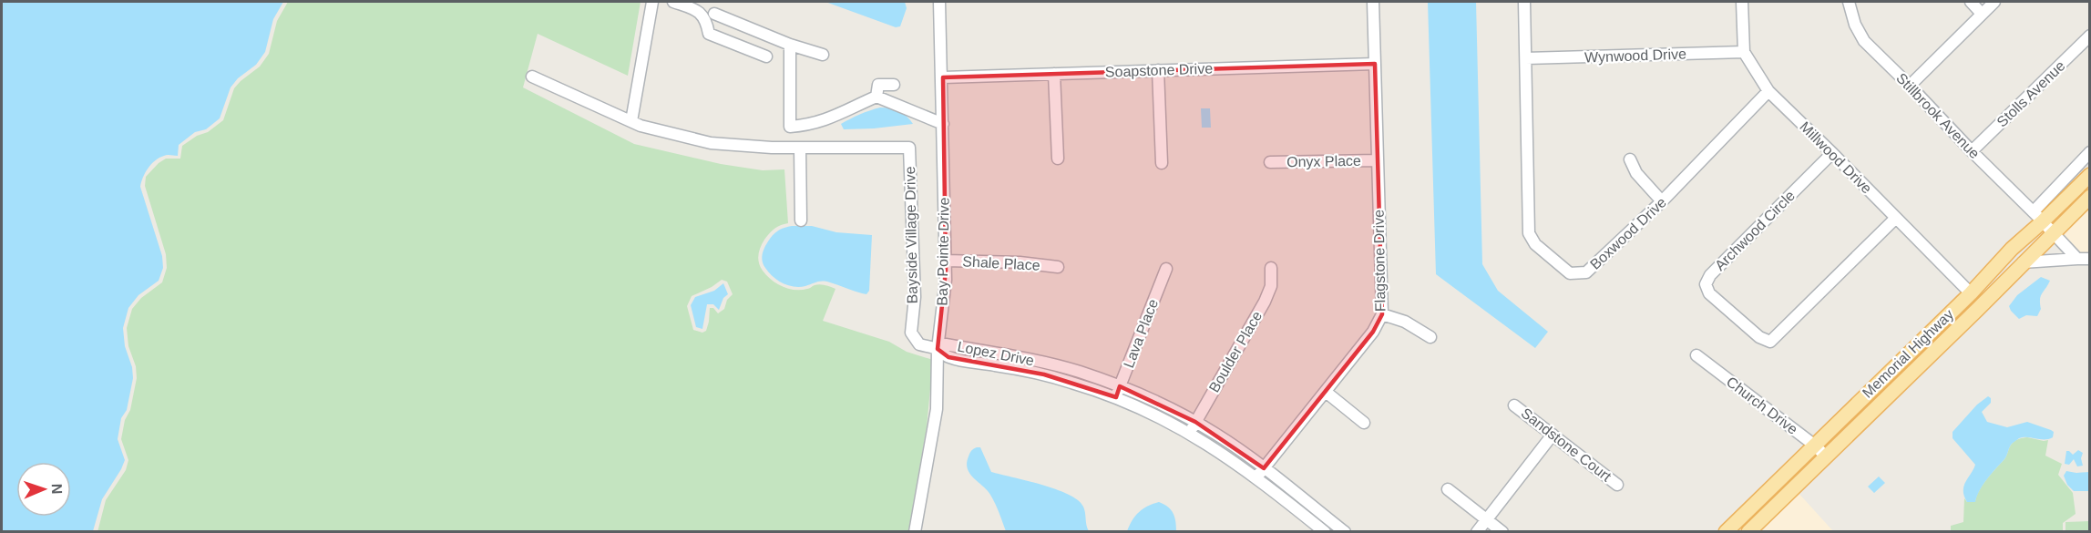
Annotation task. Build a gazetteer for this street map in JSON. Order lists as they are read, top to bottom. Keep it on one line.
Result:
{"streets":{"main road":["Memorial Highway"],"street":["Wynwood Drive","Soapstone Drive","Stolls Avenue","Stillbrook Avenue","Millwood Drive","Onyx Place","Archwood Circle","Boxwood Drive","Bayside Village Drive","Bay Pointe Drive","Flagstone Drive","Shale Place","Lava Place","Boulder Place","Lopez Drive","Church Drive","Sandstone Court"]},"crossings":[["Wynwood Drive","Millwood Drive"],["Wynwood Drive","Boxwood Drive"],["Soapstone Drive","Bay Pointe Drive"],["Soapstone Drive","Flagstone Drive"],["Stolls Avenue","Stillbrook Avenue"],["Stillbrook Avenue","Memorial Highway"],["Millwood Drive","Archwood Circle"],["Millwood Drive","Boxwood Drive"],["Millwood Drive","Memorial Highway"],["Onyx Place","Flagstone Drive"],["Bayside Village Drive","Bay Pointe Drive"],["Bayside Village Drive","Lopez Drive"],["Bay Pointe Drive","Shale Place"],["Bay Pointe Drive","Lopez Drive"],["Flagstone Drive","Lopez Drive"],["Lava Place","Lopez Drive"],["Boulder Place","Lopez Drive"],["Memorial Highway","Church Drive"]],"north":"right"}
